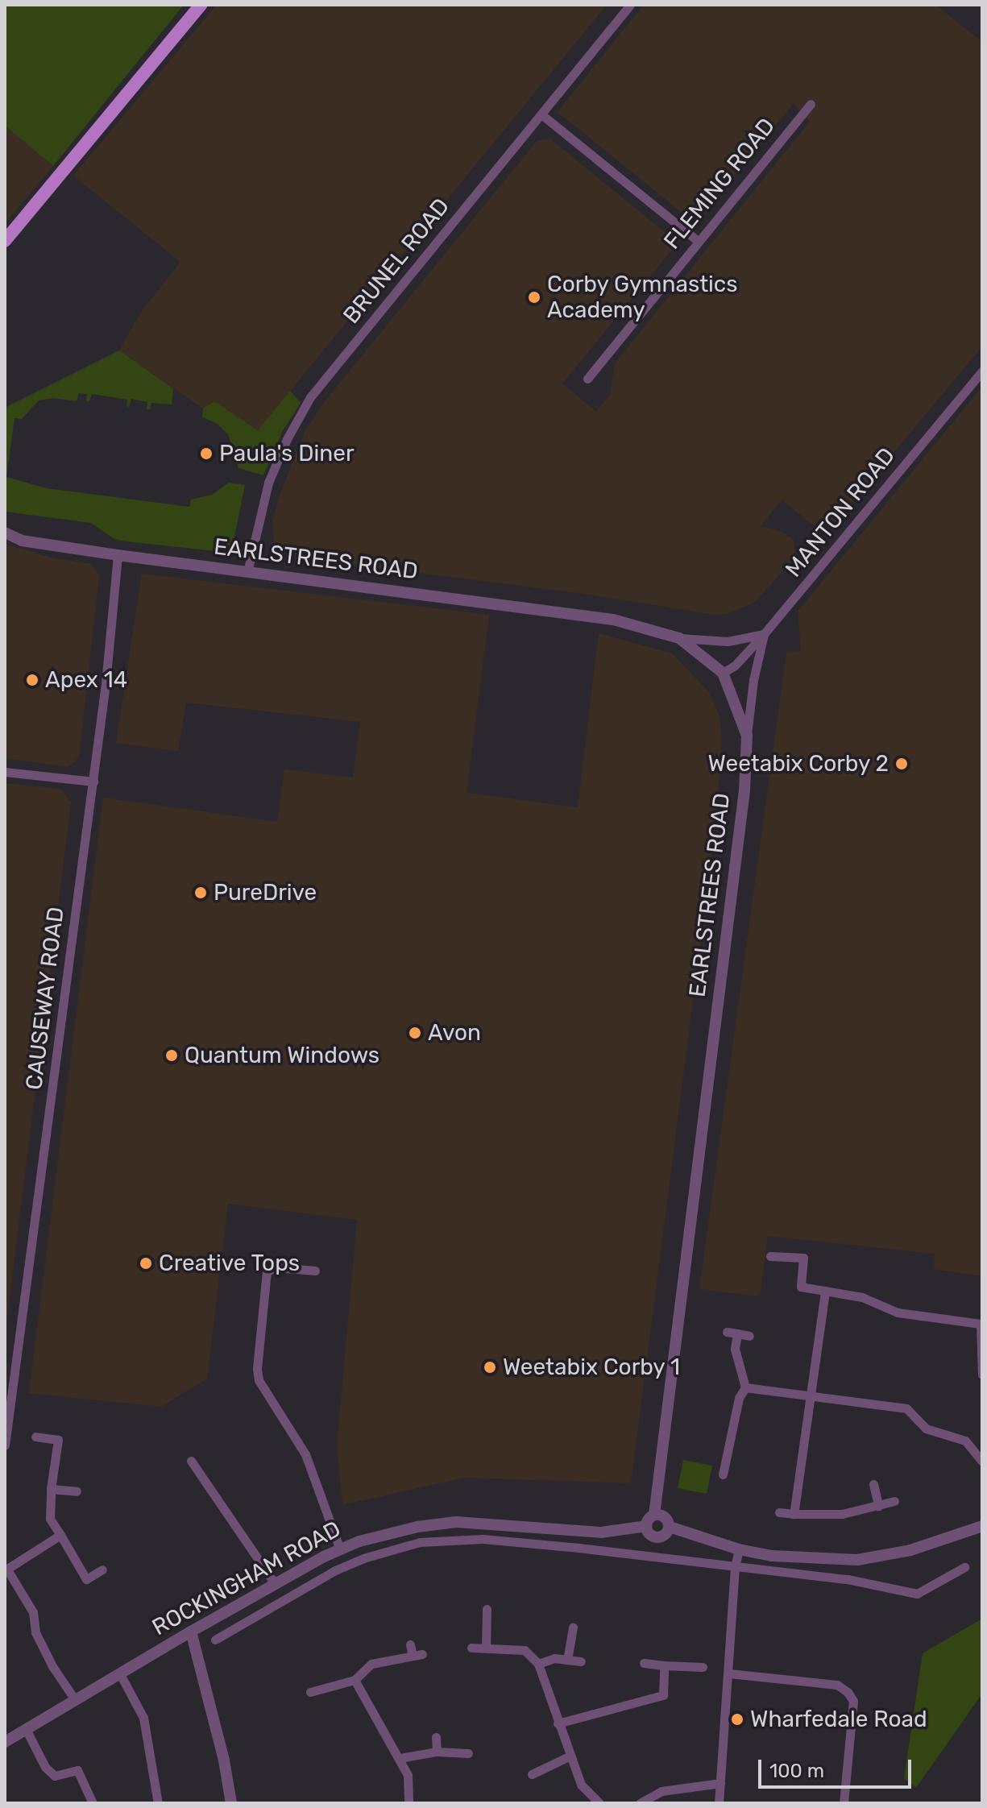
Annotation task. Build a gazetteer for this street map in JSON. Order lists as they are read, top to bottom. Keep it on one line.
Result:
{"streets":{"street":["FLEMING ROAD","BRUNEL ROAD","MANTON ROAD","EARLSTREES ROAD","CAUSEWAY ROAD","ROCKINGHAM ROAD"]},"crossings":[["BRUNEL ROAD","EARLSTREES ROAD"],["MANTON ROAD","EARLSTREES ROAD"],["EARLSTREES ROAD","CAUSEWAY ROAD"],["EARLSTREES ROAD","ROCKINGHAM ROAD"]],"places":["Corby Gymnastics Academy","Paula's Diner","Apex 14","Weetabix Corby 2","PureDrive","Avon","Quantum Windows","Creative Tops","Weetabix Corby 1","Wharfedale Road"],"scale_bar":"100 m"}
